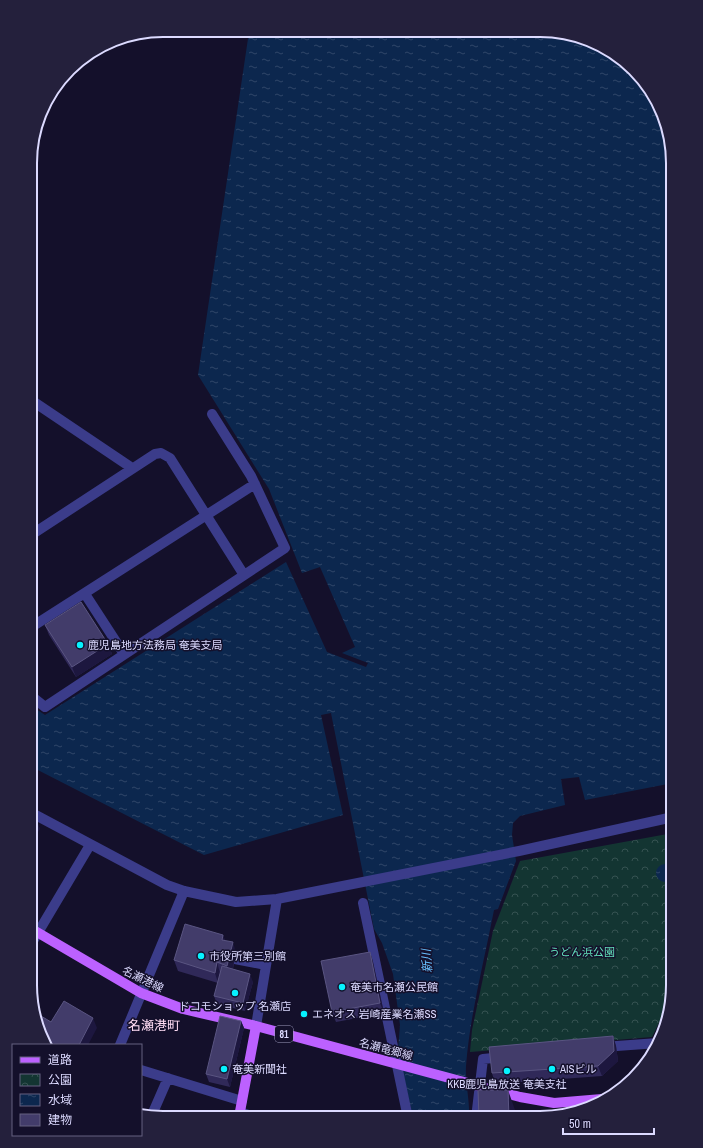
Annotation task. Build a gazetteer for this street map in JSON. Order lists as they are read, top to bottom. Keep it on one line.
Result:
{"streets":{"main road":["名瀬港線","81","名瀬竜郷線"]},"crossings":[["名瀬港線","名瀬竜郷線"]],"districts":["名瀬港町"],"water":["新川"],"parks":["うどん浜公園"],"places":["鹿児島地方法務局 奄美支局","市役所第三別館","奄美市名瀬公民館","ドコモショップ 名瀬店","エネオス 岩崎産業名瀬SS","奄美新聞社","AISビル","KKB鹿児島放送 奄美支社"],"legend":["道路","公園","水域","建物"],"scale_bar":"50 m"}
